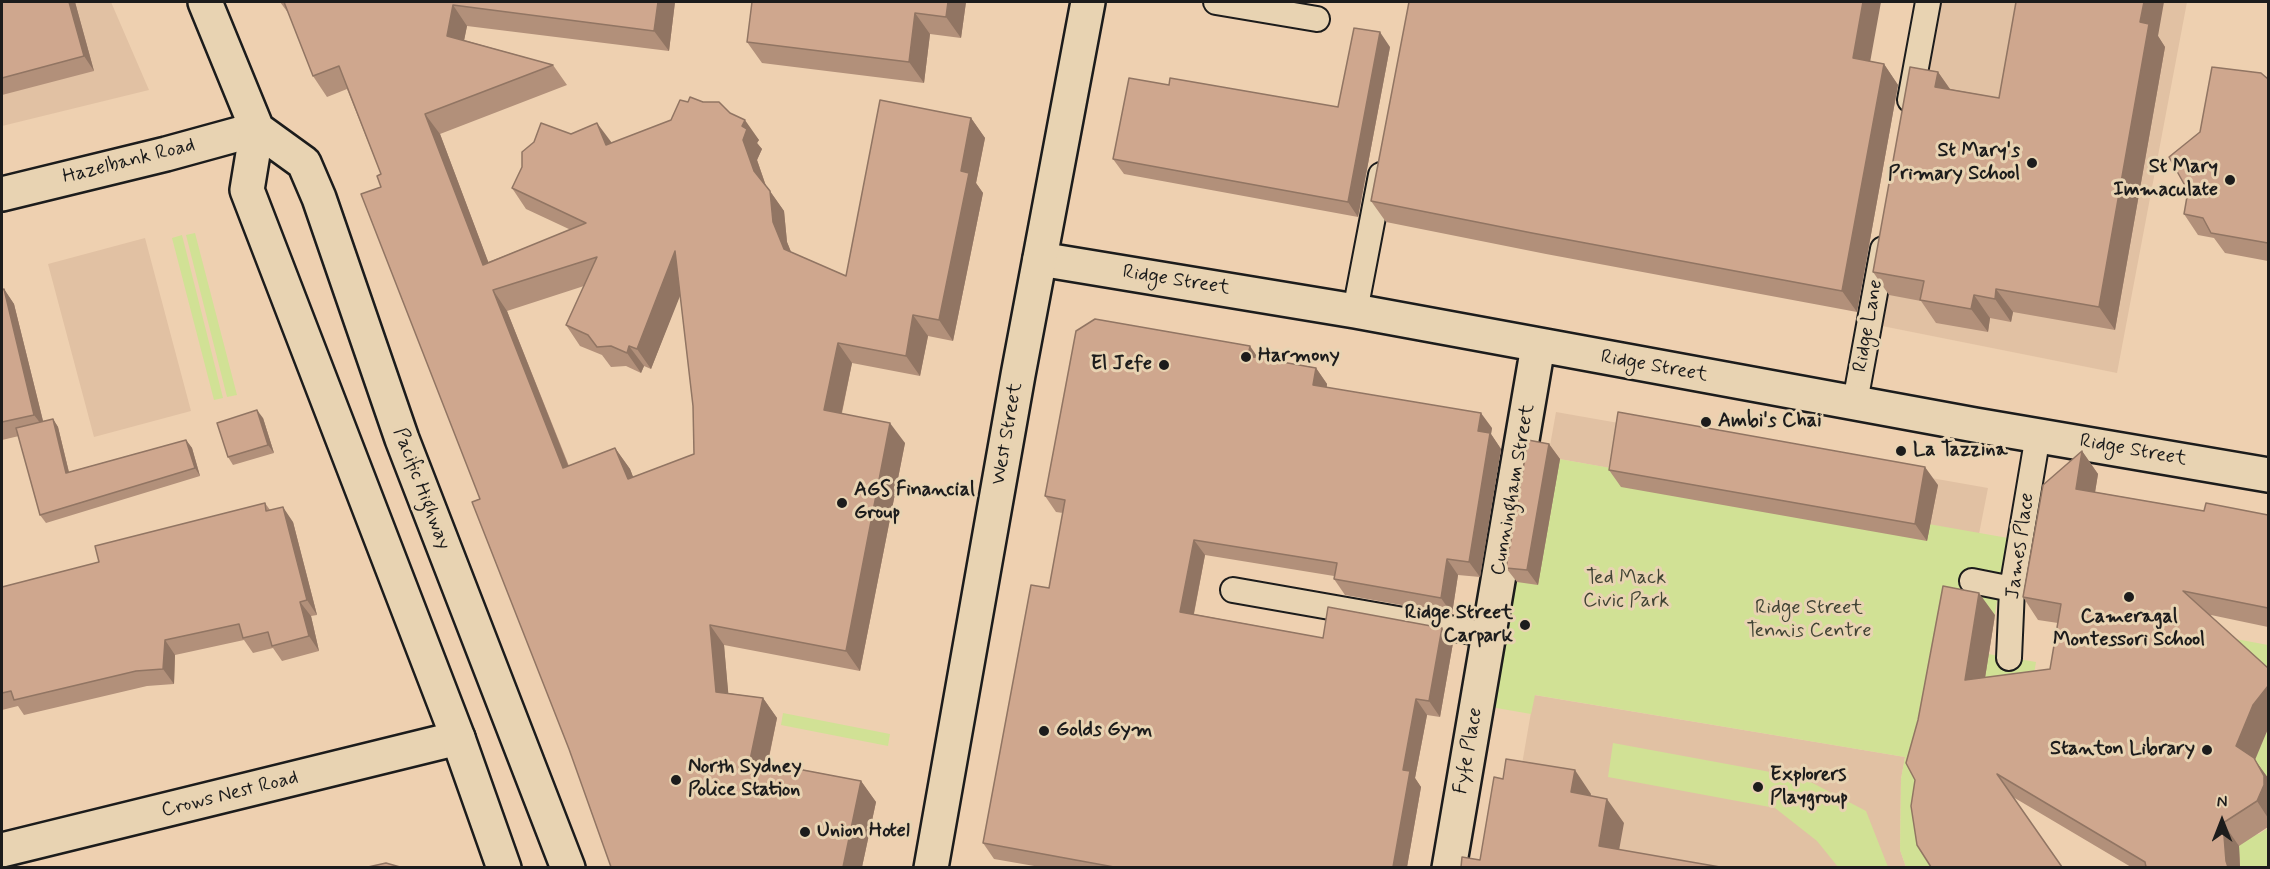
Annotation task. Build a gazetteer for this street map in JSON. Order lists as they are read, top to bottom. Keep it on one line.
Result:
{"streets":{"street":["Hazelbank Road","Ridge Street","West Street","Pacific Highway","Cunningham Street","Fyfe Place","Crows Nest Road"],"lane":["Ridge Lane","James Place"]},"crossings":[["Hazelbank Road","Pacific Highway"],["Ridge Street","Ridge Lane"],["Ridge Street","West Street"],["Ridge Street","Cunningham Street"],["Ridge Street","James Place"],["Cunningham Street","Fyfe Place"]],"parks":["Ted Mack Civic Park","Ridge Street Tennis Centre"],"places":["St Mary's Primary School","St Mary Immaculate","Harmony","El Jefe","Ambi's Chai","La Tazzina","AGS Financial Group","Cameragal Montessori School","Ridge Street Carpark","Golds Gym","Stanton Library","North Sydney Police Station","Explorers Playgroup","Union Hotel"],"north":"top"}
